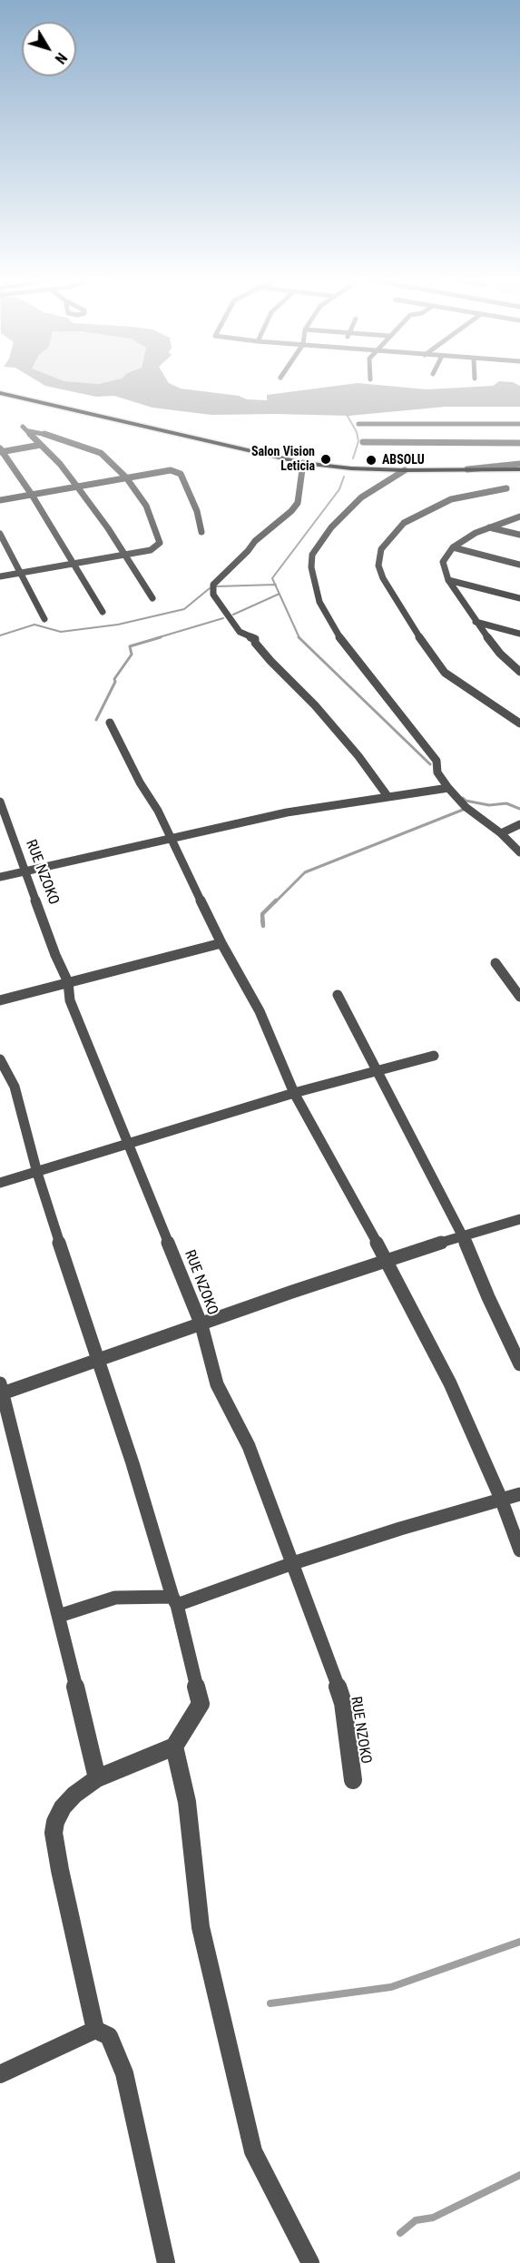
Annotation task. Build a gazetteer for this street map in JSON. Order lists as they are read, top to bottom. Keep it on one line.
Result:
{"streets":{"street":["RUE NZOKO"]},"places":["Salon Vision Leticia","ABSOLU"],"north":"bottom right"}
